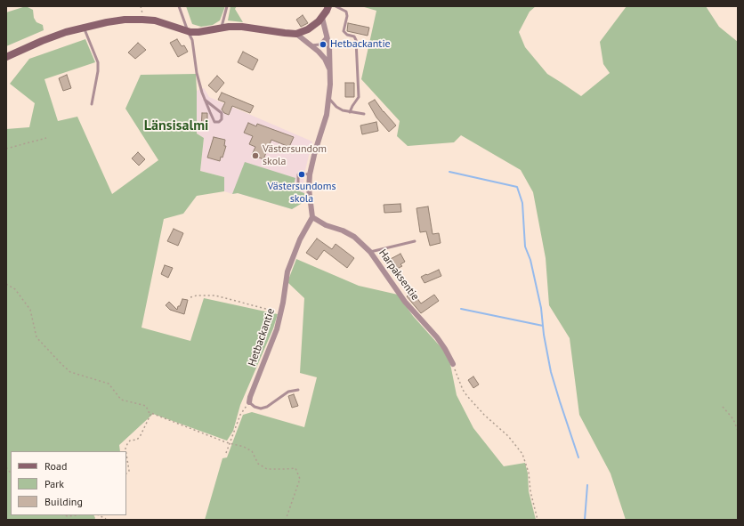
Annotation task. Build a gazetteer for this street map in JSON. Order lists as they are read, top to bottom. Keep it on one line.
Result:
{"streets":{"street":["Harpaksentie","Hetbackantie"]},"crossings":[["Harpaksentie","Hetbackantie"]],"districts":["Länsisalmi"],"places":["Hetbackantie","Västersundom skola","Västersundoms skola"],"legend":["Road","Park","Building"]}
